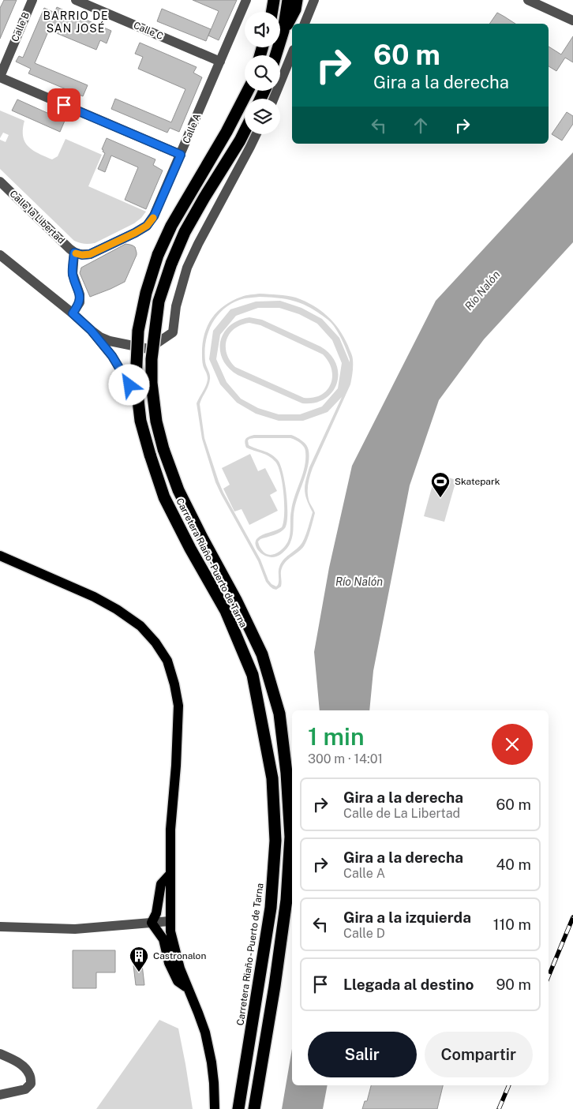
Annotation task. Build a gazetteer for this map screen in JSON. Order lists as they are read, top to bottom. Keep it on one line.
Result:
{"streets":{"highway":["Carretera Riaño - Puerto de Tarna"],"street":["Calle B","Calle C","Calle A","Calle la Libertad"]},"crossings":[["Calle C","Calle A"],["Calle A","Calle la Libertad"]],"districts":["BARRIO DE SAN JOSÉ"],"water":["Río Nalón"],"places":{"sports":["Skatepark"],"building":["Castronalon"]},"page":{"turn":["60 m","Gira a la derecha"],"heading":["1 min","300 m · 14:01"],"list":[{"name":"Gira a la derecha","note":"Calle de La Libertad","value":"60 m"},{"name":"Gira a la derecha","note":"Calle A","value":"40 m"},{"name":"Gira a la izquierda","note":"Calle D","value":"110 m"},{"name":"Llegada al destino","value":"90 m"}],"buttons":["Salir","Compartir"]}}
